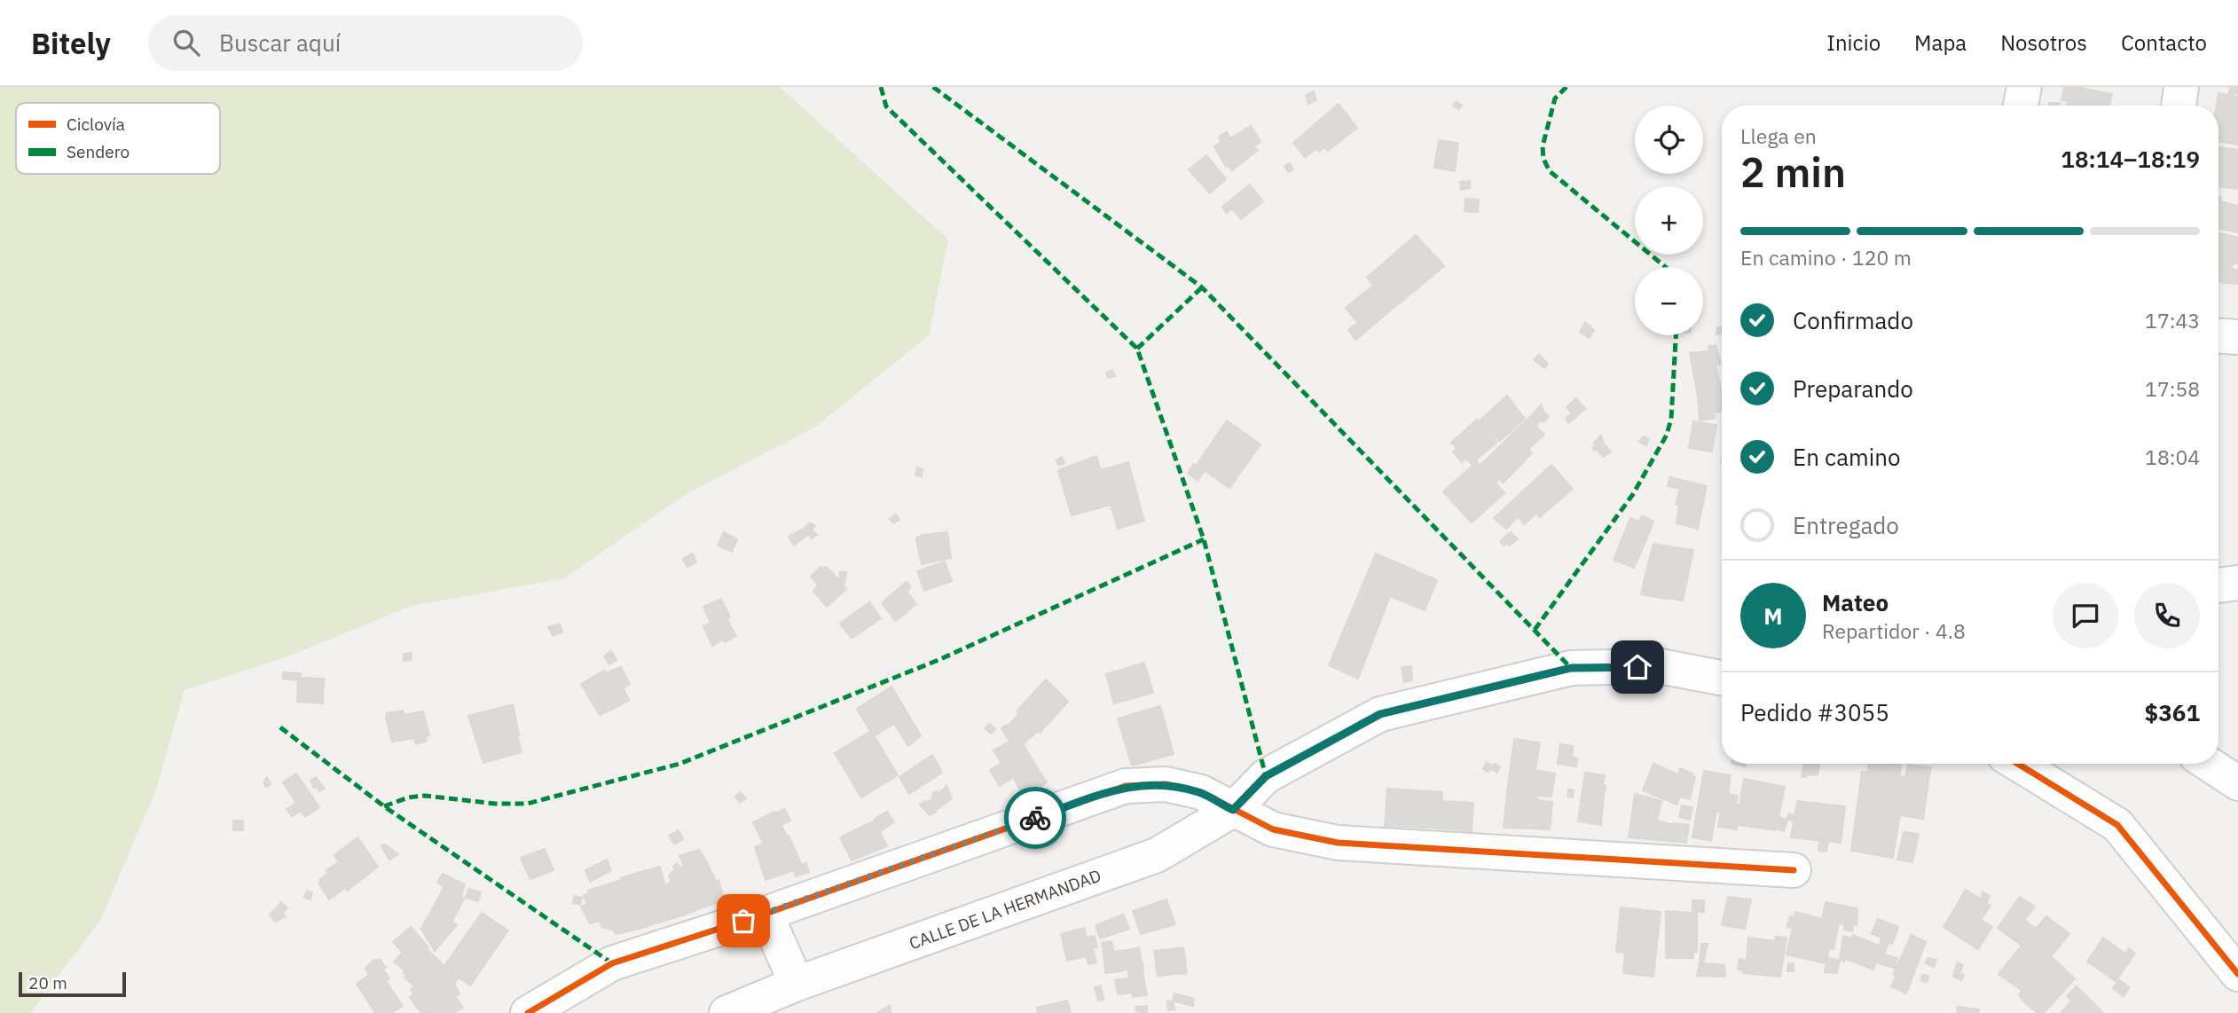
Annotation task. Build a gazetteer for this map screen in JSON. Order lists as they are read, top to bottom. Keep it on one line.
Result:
{"streets":{"street":["CALLE DE LA HERMANDAD"]},"legend":["Ciclovía","Sendero"],"scale_bar":"20 m","page":{"header":"Bitely","search":"Buscar aquí","nav":["Inicio","Mapa","Nosotros","Contacto"],"map_buttons":["+","−"],"heading":["2 min","Llega en","18:14–18:19"],"panel":["Mateo","Repartidor · 4.8","Pedido #3055","$361"],"bar":"En camino · 120 m","list":[["Confirmado","17:43"],["Preparando","17:58"],["En camino","18:04"],"Entregado"],"round":"M","scale":"20 m"}}
